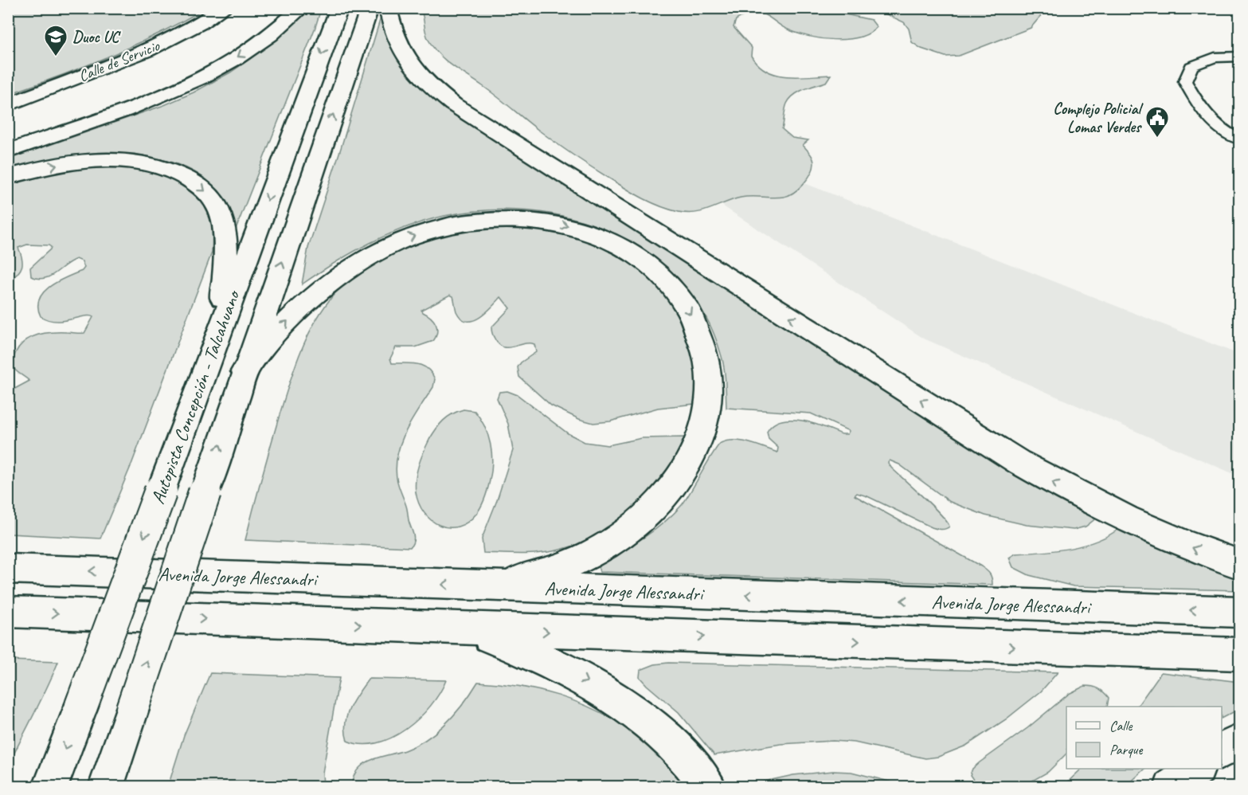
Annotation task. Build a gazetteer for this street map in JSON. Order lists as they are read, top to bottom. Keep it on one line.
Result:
{"streets":{"main road":["Calle de Servicio","Autopista Concepción - Talcahuano","Avenida Jorge Alessandri"]},"places":{"school or university":["Duoc UC"],"public building":["Complejo Policial Lomas Verdes"]},"legend":["Calle","Parque"]}
